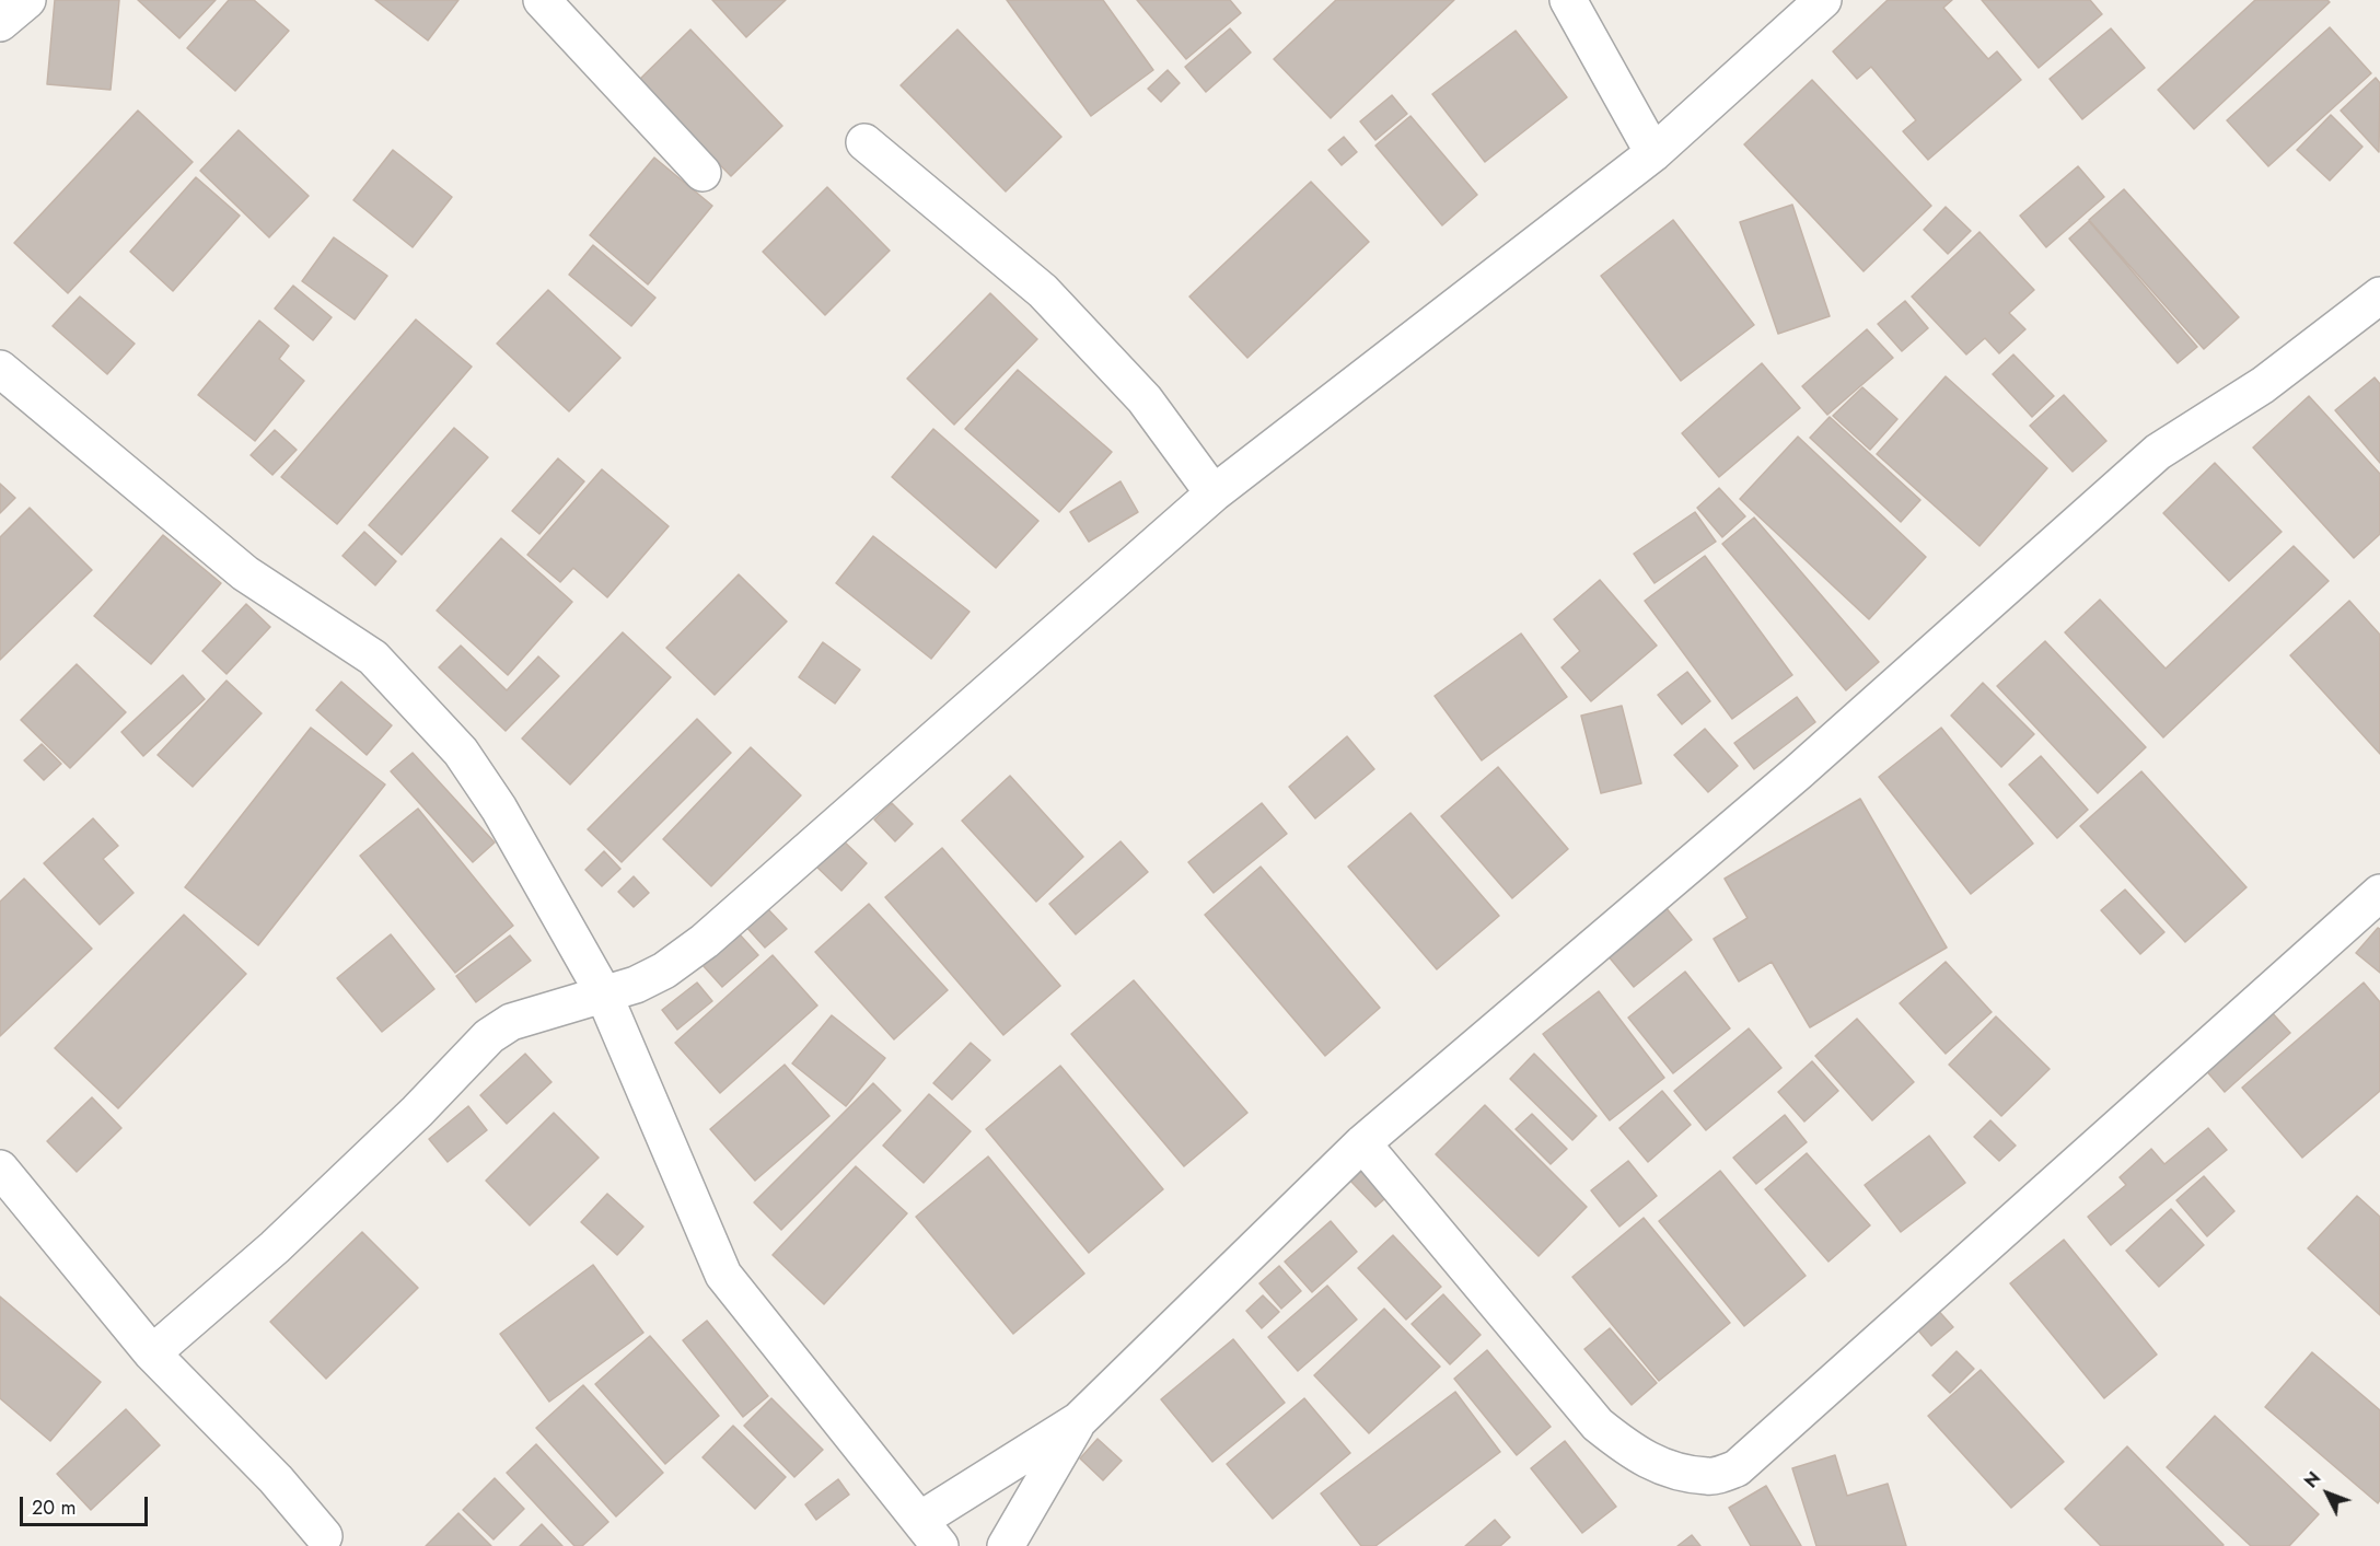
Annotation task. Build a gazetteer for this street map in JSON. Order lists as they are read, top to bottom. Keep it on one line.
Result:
{"scale_bar":"20 m","north":"top left"}
